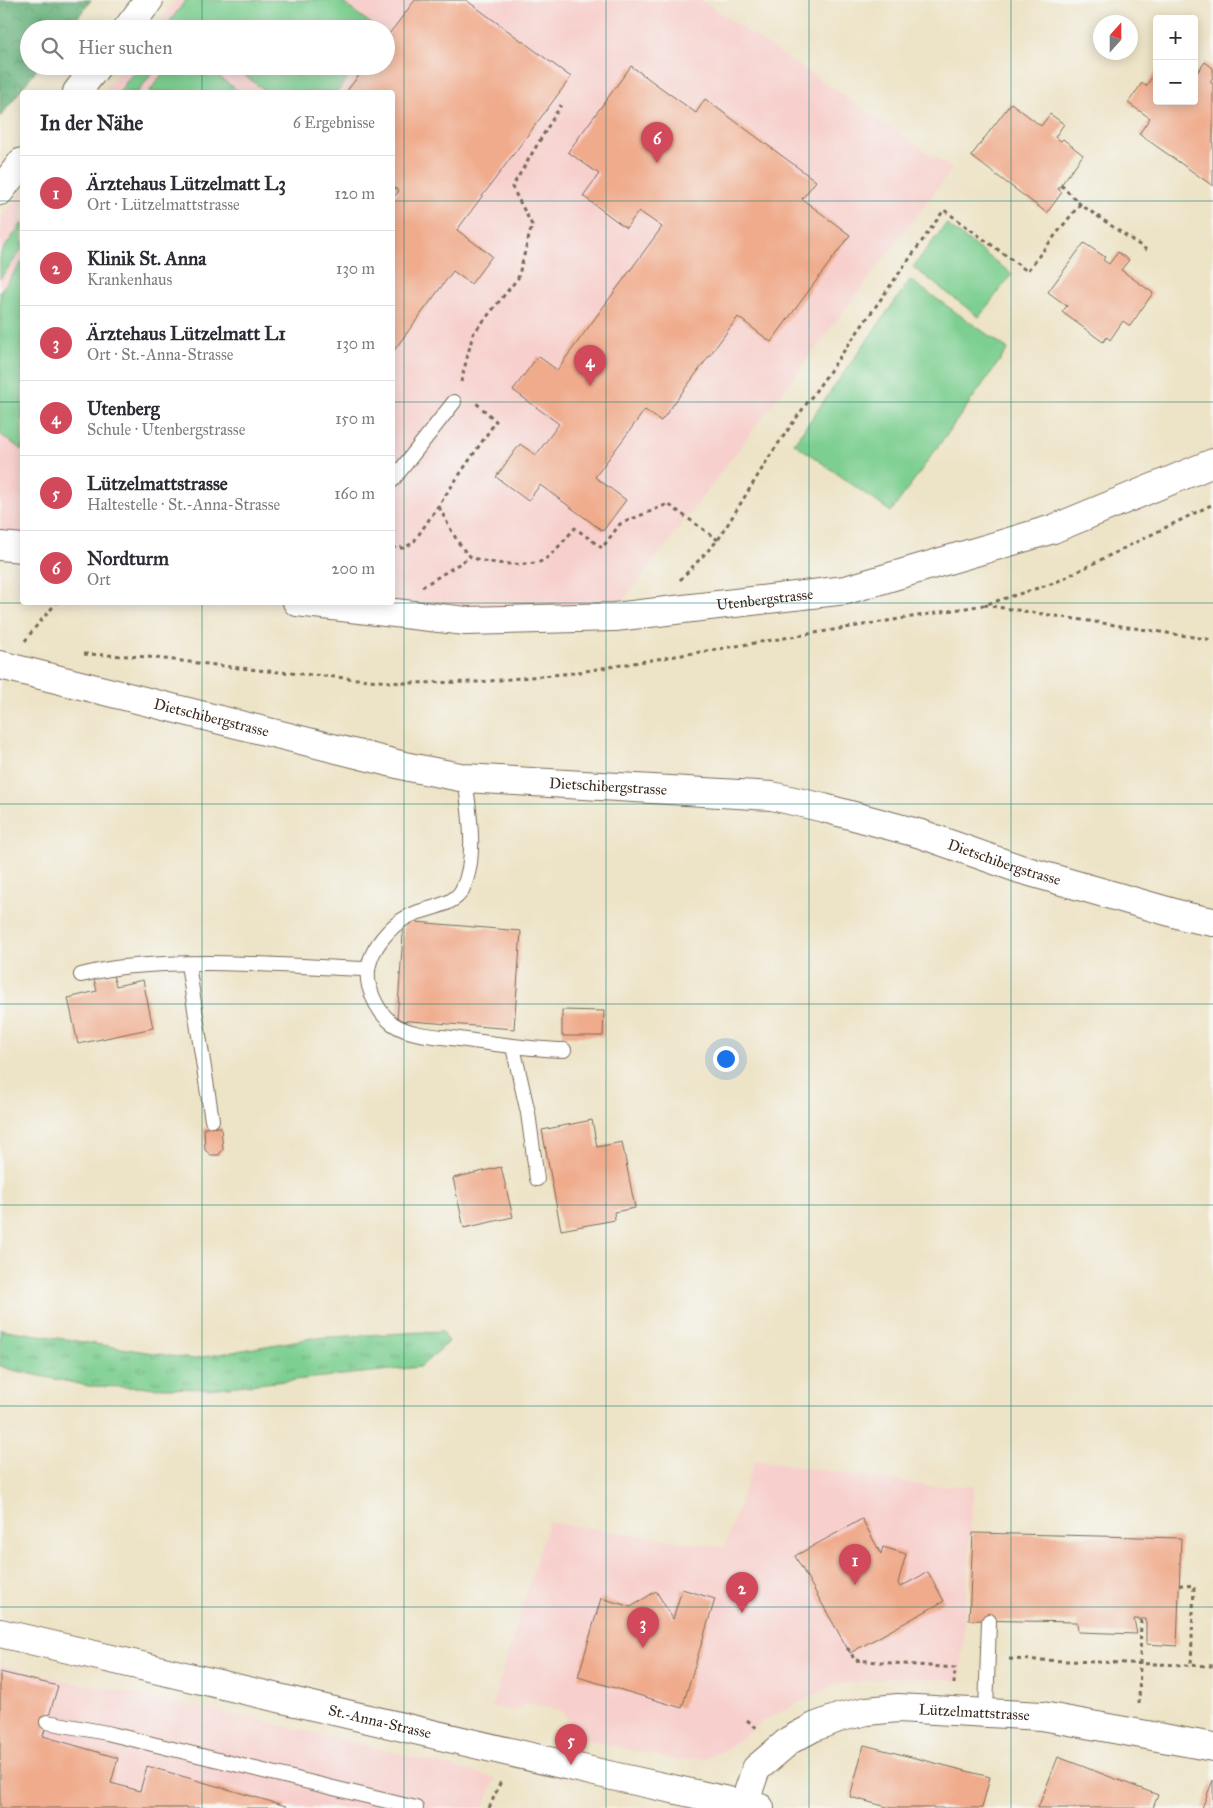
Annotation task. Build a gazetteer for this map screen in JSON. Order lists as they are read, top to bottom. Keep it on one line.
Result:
{"streets":{"street":["Utenbergstrasse","Dietschibergstrasse","Lützelmattstrasse","St.-Anna-Strasse"]},"crossings":[["Lützelmattstrasse","St.-Anna-Strasse"]],"north":"top","page":{"map_buttons":["+","−"],"search":"Hier suchen","heading":["In der Nähe","6 Ergebnisse"],"pins":["6","4","1","2","3","5"],"list":[{"mark":"1","name":"Ärztehaus Lützelmatt L3","note":"Ort · Lützelmattstrasse","value":"120 m"},{"mark":"2","name":"Klinik St. Anna","note":"Krankenhaus","value":"130 m"},{"mark":"3","name":"Ärztehaus Lützelmatt L1","note":"Ort · St.-Anna-Strasse","value":"130 m"},{"mark":"4","name":"Utenberg","note":"Schule · Utenbergstrasse","value":"150 m"},{"mark":"5","name":"Lützelmattstrasse","note":"Haltestelle · St.-Anna-Strasse","value":"160 m"},{"mark":"6","name":"Nordturm","note":"Ort","value":"200 m"}]}}
